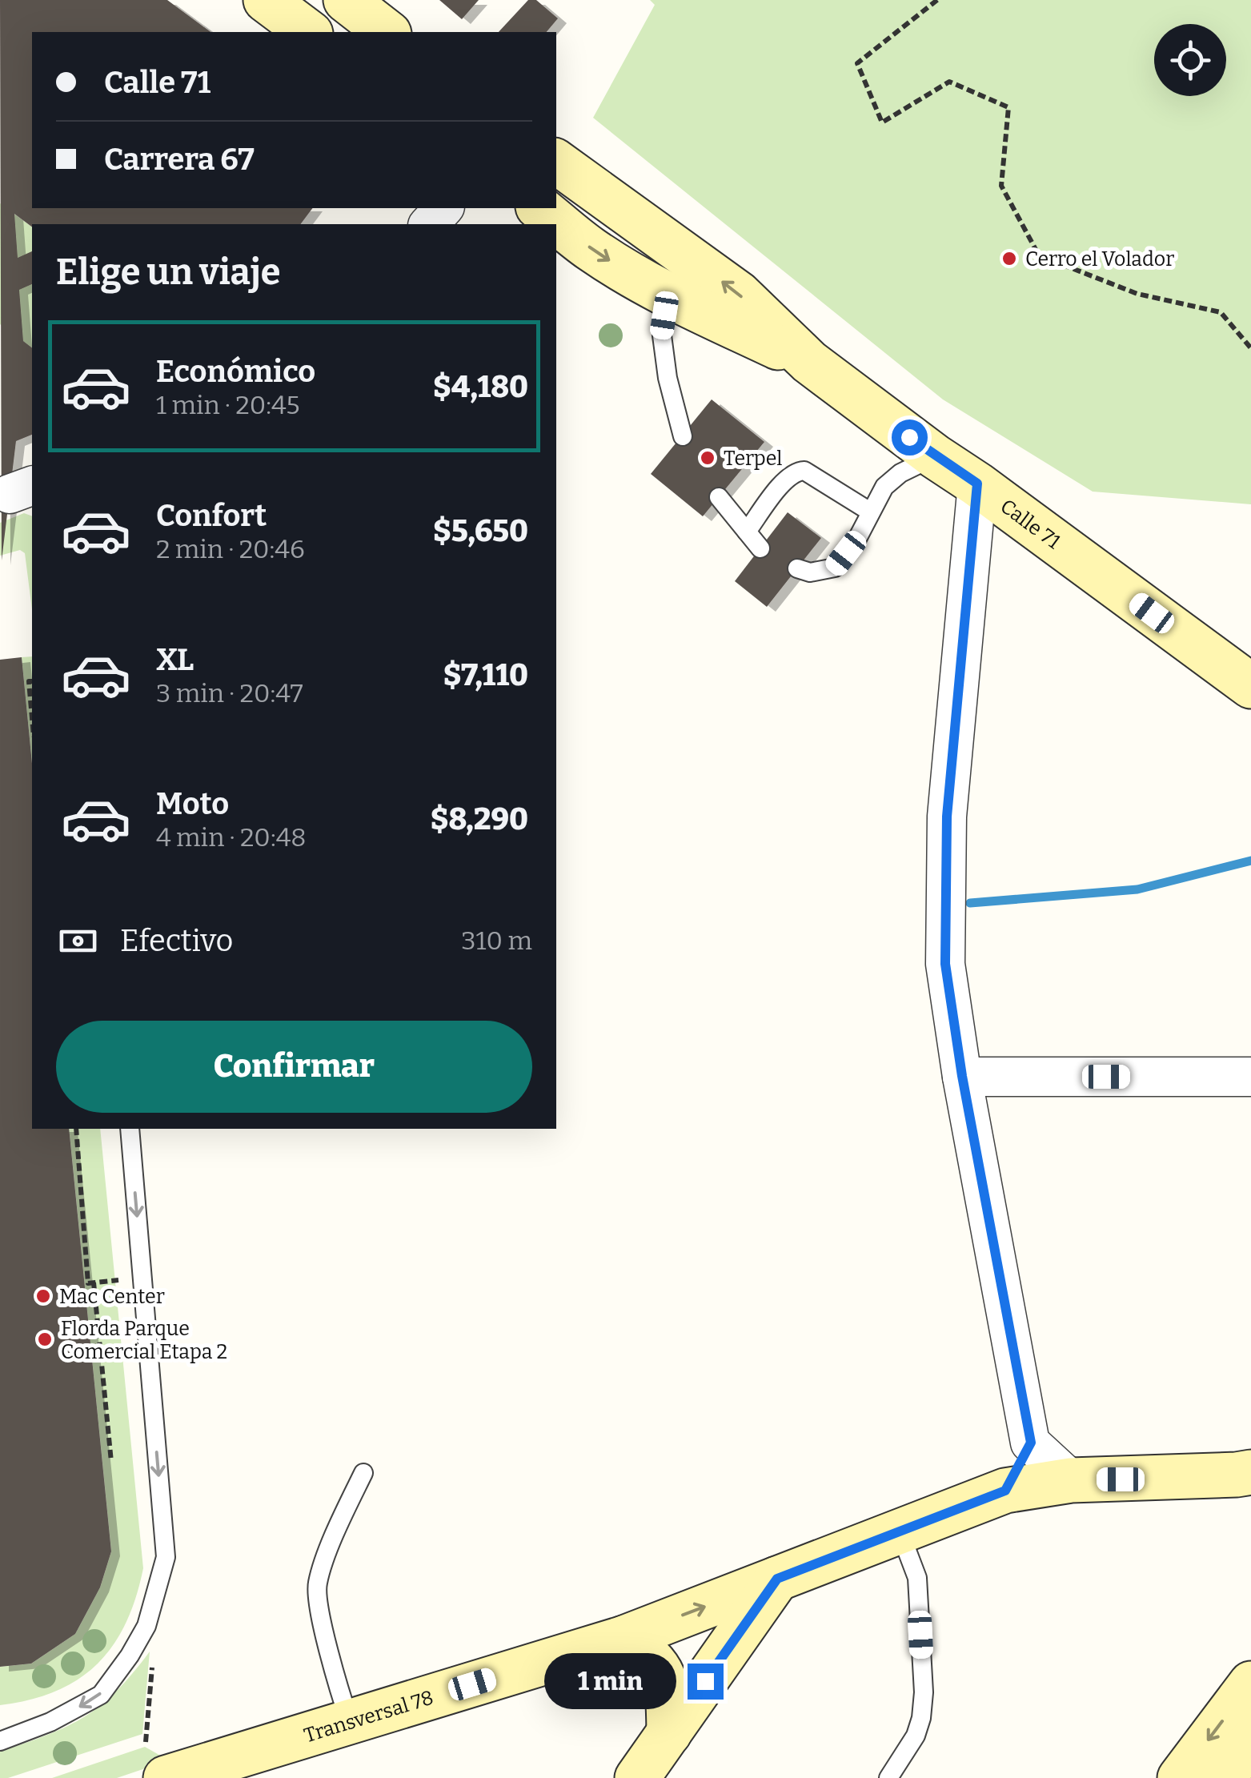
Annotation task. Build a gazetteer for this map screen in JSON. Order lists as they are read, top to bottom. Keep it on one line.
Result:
{"streets":{"main road":["Calle 71","Transversal 78"]},"places":["Cerro el Volador","Terpel","Mac Center","Florda Parque Comercial Etapa 2"],"page":{"banner":["Calle 71","Carrera 67"],"heading":"Elige un viaje","list":[{"name":"Económico","note":"1 min · 20:45","value":"$4,180"},{"name":"Confort","note":"2 min · 20:46","value":"$5,650"},{"name":"XL","note":"3 min · 20:47","value":"$7,110"},{"name":"Moto","note":"4 min · 20:48","value":"$8,290"}],"pay":["Efectivo","310 m"],"buttons":"Confirmar","bubble":"1 min"}}
